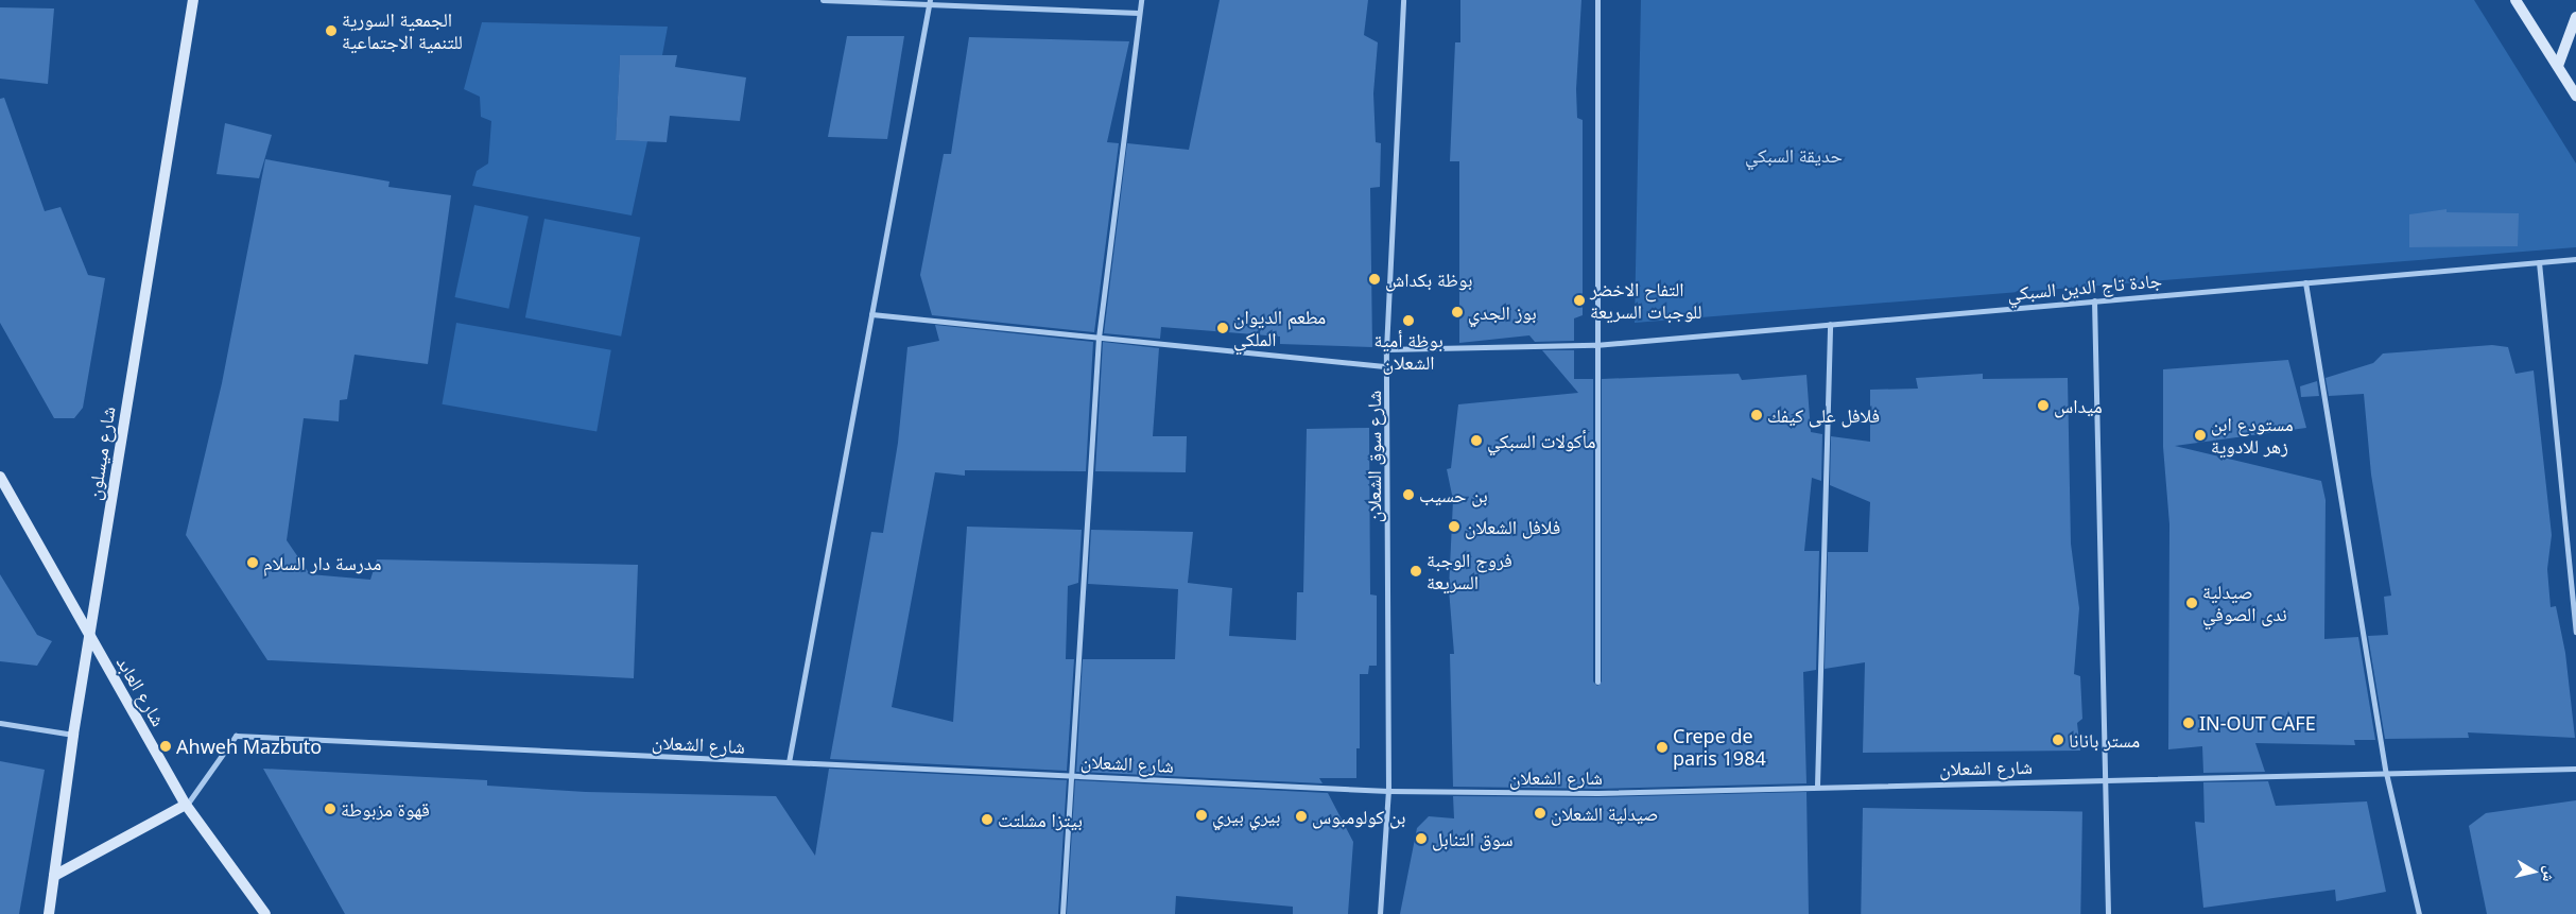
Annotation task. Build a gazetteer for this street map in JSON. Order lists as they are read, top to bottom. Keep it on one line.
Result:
{"streets":{"street":["جادة تاج الدين السبكي","شارع ميسلون","شارع سوق الشعلان","شارع العابد","شارع الشعلان"]},"crossings":[["جادة تاج الدين السبكي","شارع سوق الشعلان"],["شارع ميسلون","شارع العابد"],["شارع سوق الشعلان","شارع الشعلان"],["شارع العابد","شارع الشعلان"]],"parks":["حديقة السبكي"],"places":["الجمعية السورية للتنمية الاجتماعية","بوظة بكداش","التفاح الاخضر للوجبات السريعة","بوز الجدي","بوظة أمية الشعلان","مطعم الديوان الملكي","ميداس","فلافل على كيفك","مستودع ابن زهر للادوية","مأكولات السبكي","بن حسيب","فلافل الشعلان","مدرسة دار السلام","فروج الوجبة السريعة","صيدلية ندى الصوفي","IN-OUT CAFE","مستر بانانا","Ahweh Mazbuto","Crepe de paris 1984","قهوة مزبوطة","صيدلية الشعلان","بيري بيري","بن كولومبوس","بيتزا مشلتت","سوق التنابل"],"north":"right"}
